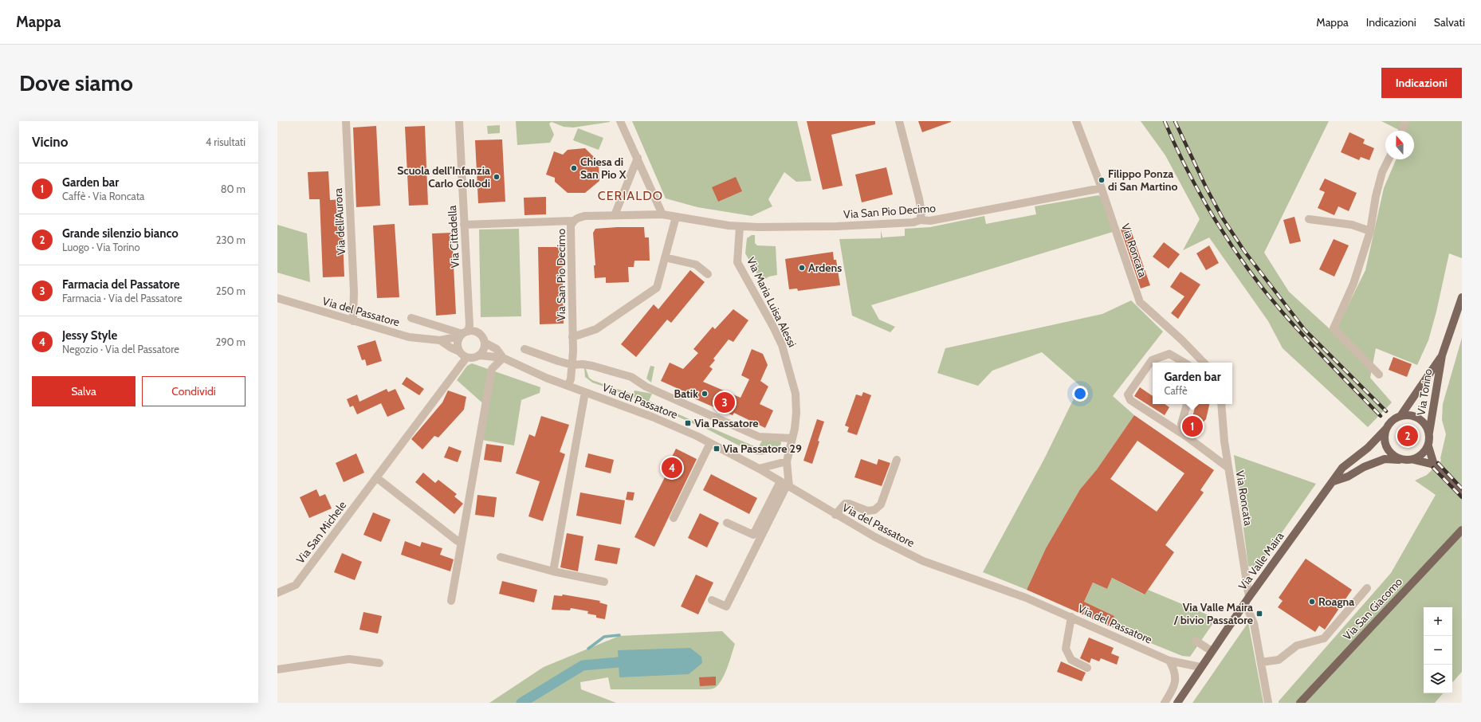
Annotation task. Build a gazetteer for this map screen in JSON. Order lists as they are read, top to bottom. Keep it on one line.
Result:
{"streets":{"main road":["Via Torino","Via Valle Maira","Via San Giacomo"],"street":["Via San Pio Decimo","Via dell'Aurora","Via Cittadella","Via Roncata","Via Maria Luisa Alessi","Via del Passatore","Via San Michele"]},"crossings":[["Via San Pio Decimo","Via Roncata"],["Via San Pio Decimo","Via Maria Luisa Alessi"],["Via San Pio Decimo","Via del Passatore"],["Via dell'Aurora","Via del Passatore"],["Via Cittadella","Via del Passatore"],["Via Cittadella","Via San Michele"],["Via Roncata","Via Valle Maira"],["Via Maria Luisa Alessi","Via del Passatore"],["Via del Passatore","Via San Michele"],["Via del Passatore","Via Valle Maira"],["Via Torino","Via Valle Maira"]],"districts":["CERIALDO"],"places":{"other":["Chiesa di San Pio X","Scuola dell'Infanzia Carlo Collodi","Filippo Ponza di San Martino","Ardens","Batik","Roagna"],"transit":["Via Passatore","Via Passatore 29","Via Valle Maira / bivio Passatore"]},"north":"top","page":{"header":"Mappa","nav":["Mappa","Indicazioni","Salvati"],"buttons":["Indicazioni",["Salva","Condividi"]],"title":"Dove siamo","heading":["Vicino","4 risultati"],"list":[{"mark":"1","name":"Garden bar","note":"Caffè · Via Roncata","value":"80 m"},{"mark":"2","name":"Grande silenzio bianco","note":"Luogo · Via Torino","value":"230 m"},{"mark":"3","name":"Farmacia del Passatore","note":"Farmacia · Via del Passatore","value":"250 m"},{"mark":"4","name":"Jessy Style","note":"Negozio · Via del Passatore","value":"290 m"}],"popup":["Garden bar","Caffè"],"pins":["3","1","2","4"],"map_buttons":["+","−"]}}
